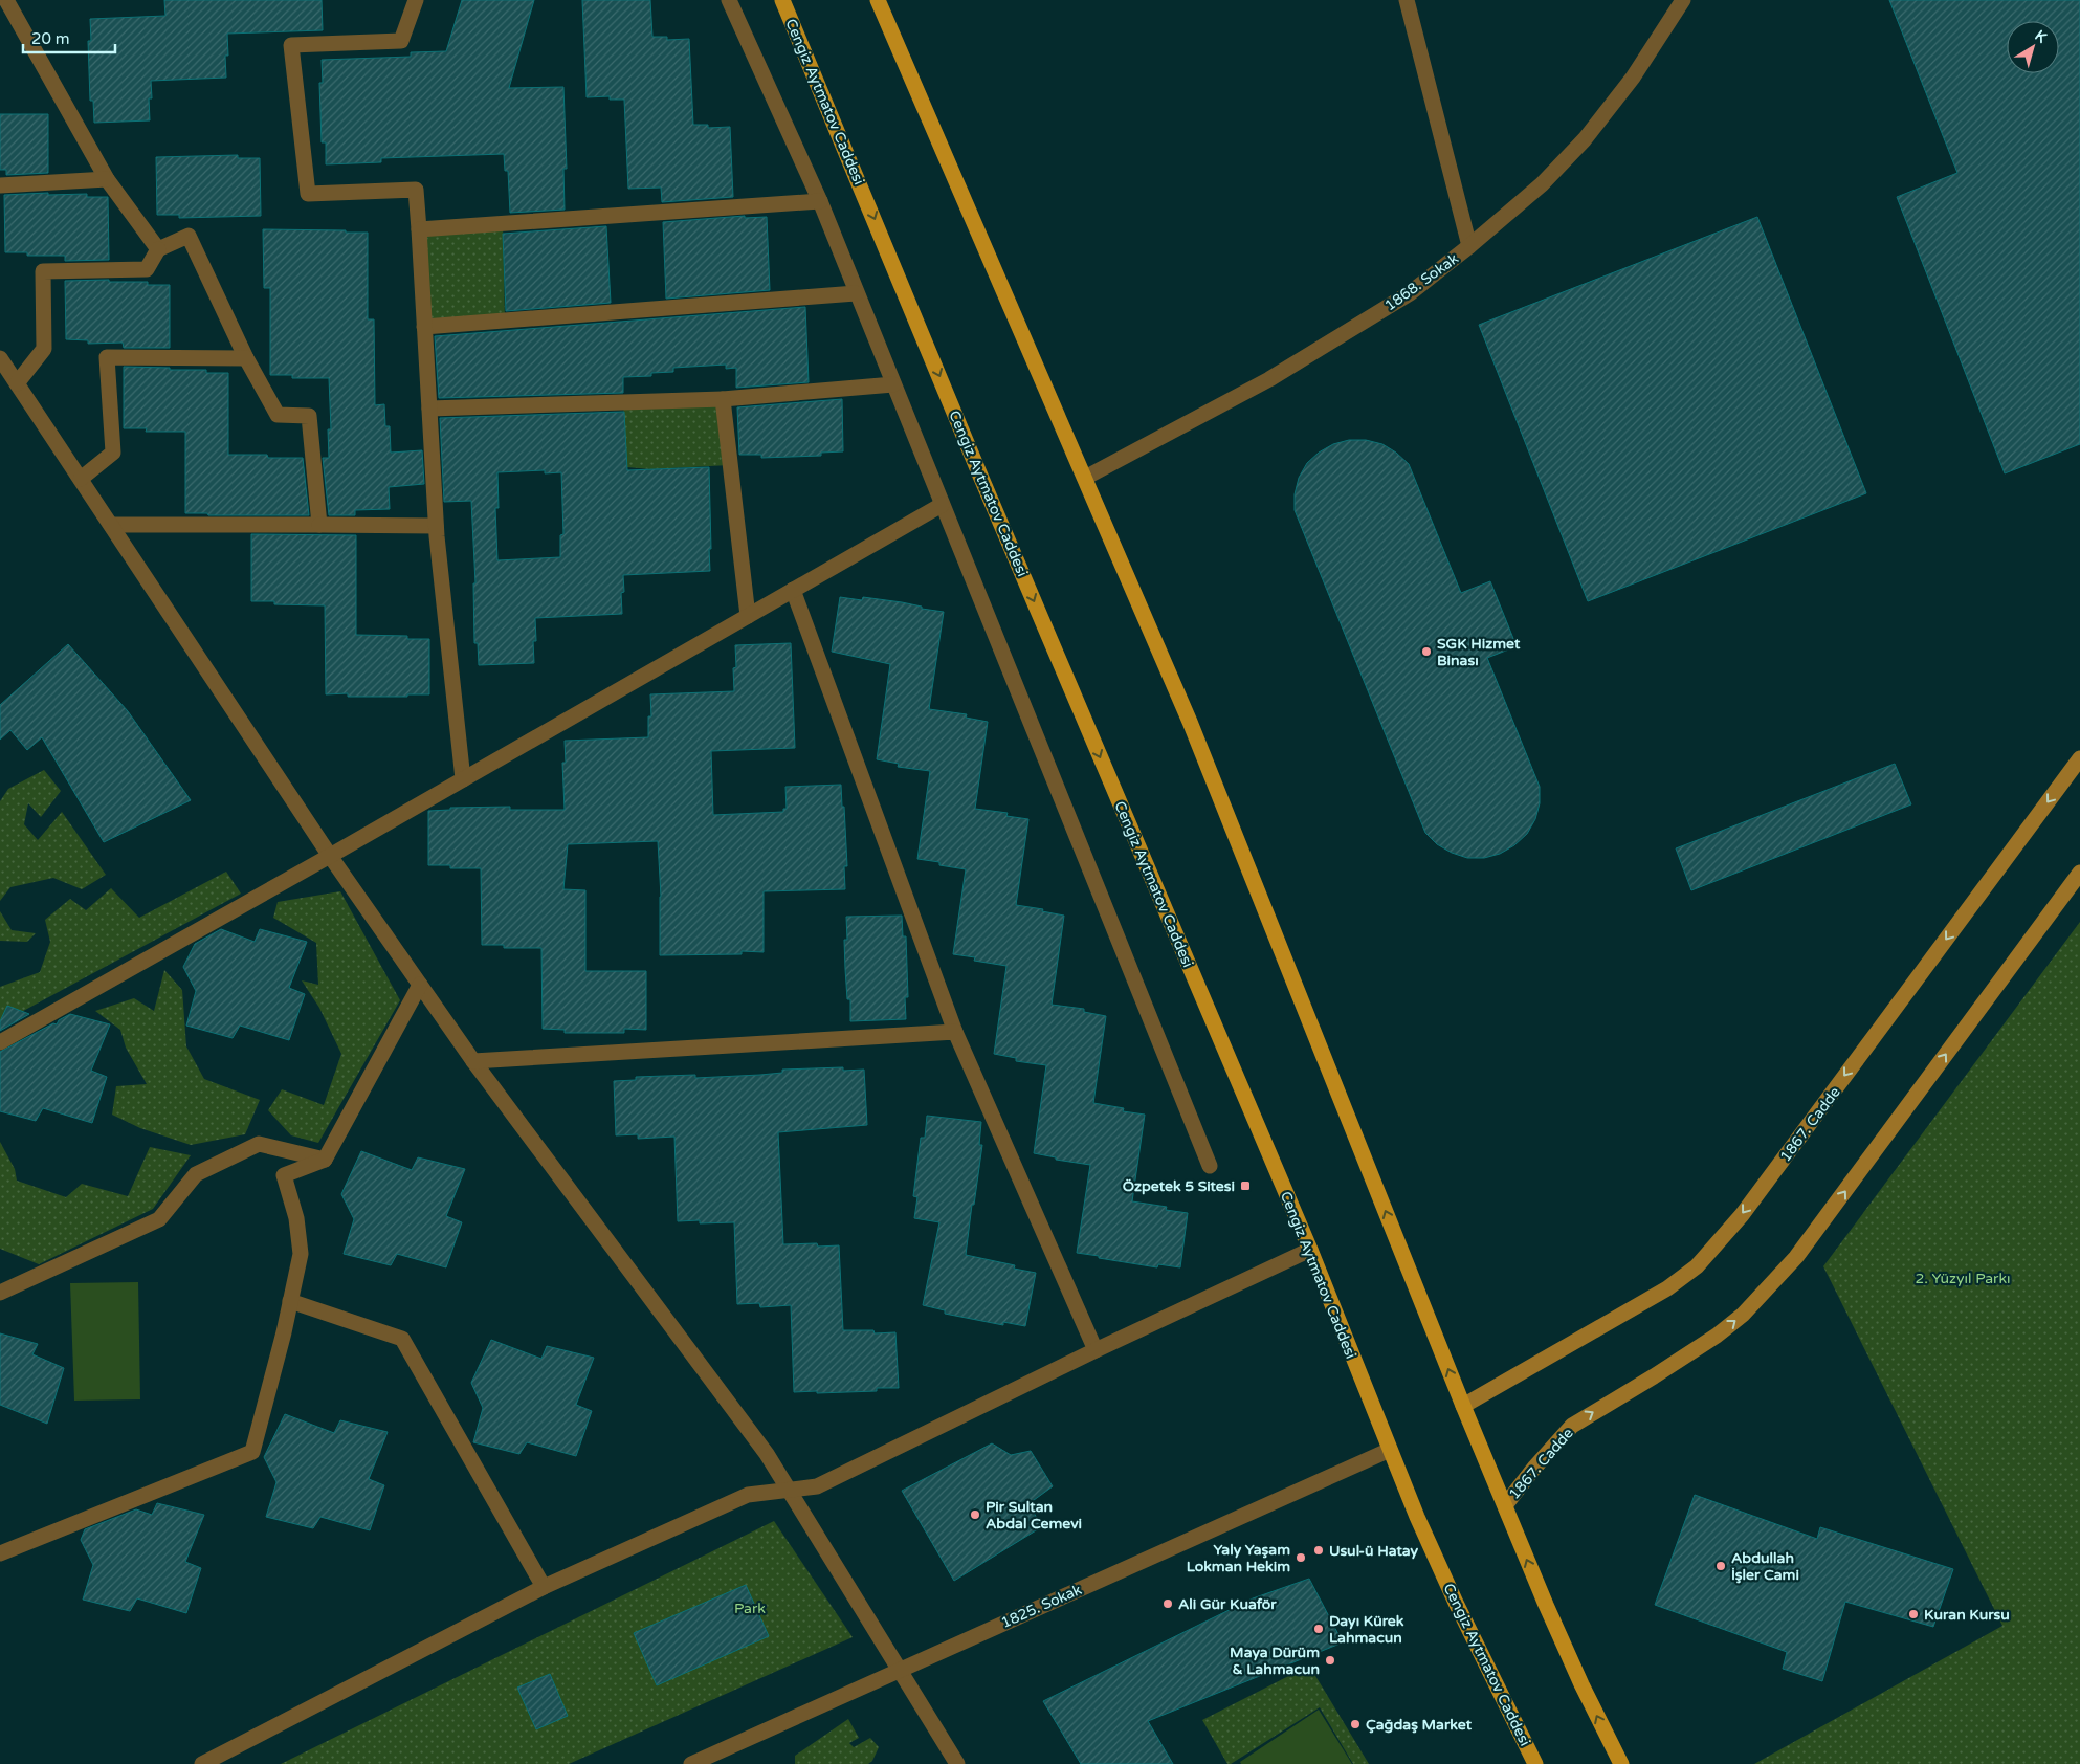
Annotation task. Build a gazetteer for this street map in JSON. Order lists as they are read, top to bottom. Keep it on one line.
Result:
{"streets":{"main road":["Cengiz Aytmatov Caddesi"],"street":["1868. Sokak","1867. Cadde","1825. Sokak"]},"crossings":[["Cengiz Aytmatov Caddesi","1825. Sokak"]],"parks":["2. Yüzyıl Parkı","Park"],"places":{"other":["SGK Hizmet Binası","Pir Sultan Abdal Cemevi","Usul-ü Hatay","Yaly Yaşam Lokman Hekim","Abdullah İşler Cami","Ali Gür Kuaför","Kuran Kursu","Dayı Kürek Lahmacun","Maya Dürüm & Lahmacun","Çağdaş Market"],"transit":["Özpetek 5 Sitesi"]},"scale_bar":"20 m","north":"top right"}
